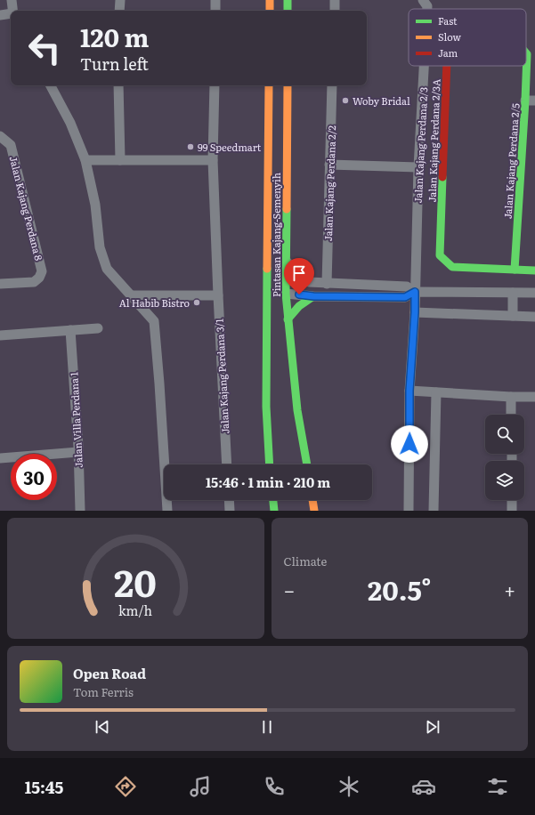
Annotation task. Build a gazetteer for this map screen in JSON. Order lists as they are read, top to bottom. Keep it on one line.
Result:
{"streets":{"main road":["Jalan Kajang Perdana 2/3A","Jalan Kajang Perdana 2/5","Pintasan Kajang-Semenyih"],"street":["Jalan Kajang Perdana 2/3","Jalan Kajang Perdana 2/2","Jalan Kajang Perdana 8","Jalan Kajang Perdana 3/1","Jalan Villa Perdana 1"]},"crossings":[["Jalan Kajang Perdana 2/3A","Jalan Kajang Perdana 2/5"]],"places":["Woby Bridal","99 Speedmart","Al Habib Bistro"],"legend":["Fast","Slow","Jam"],"page":{"turn":["120 m","Turn left"],"limit":"30","trip":"15:46 · 1 min · 210 m","tile":"Climate","heat":["−","20.5°","+"],"song":["Open Road","Tom Ferris"],"tabs":"15:45","gauge":["20","km/h"]}}
